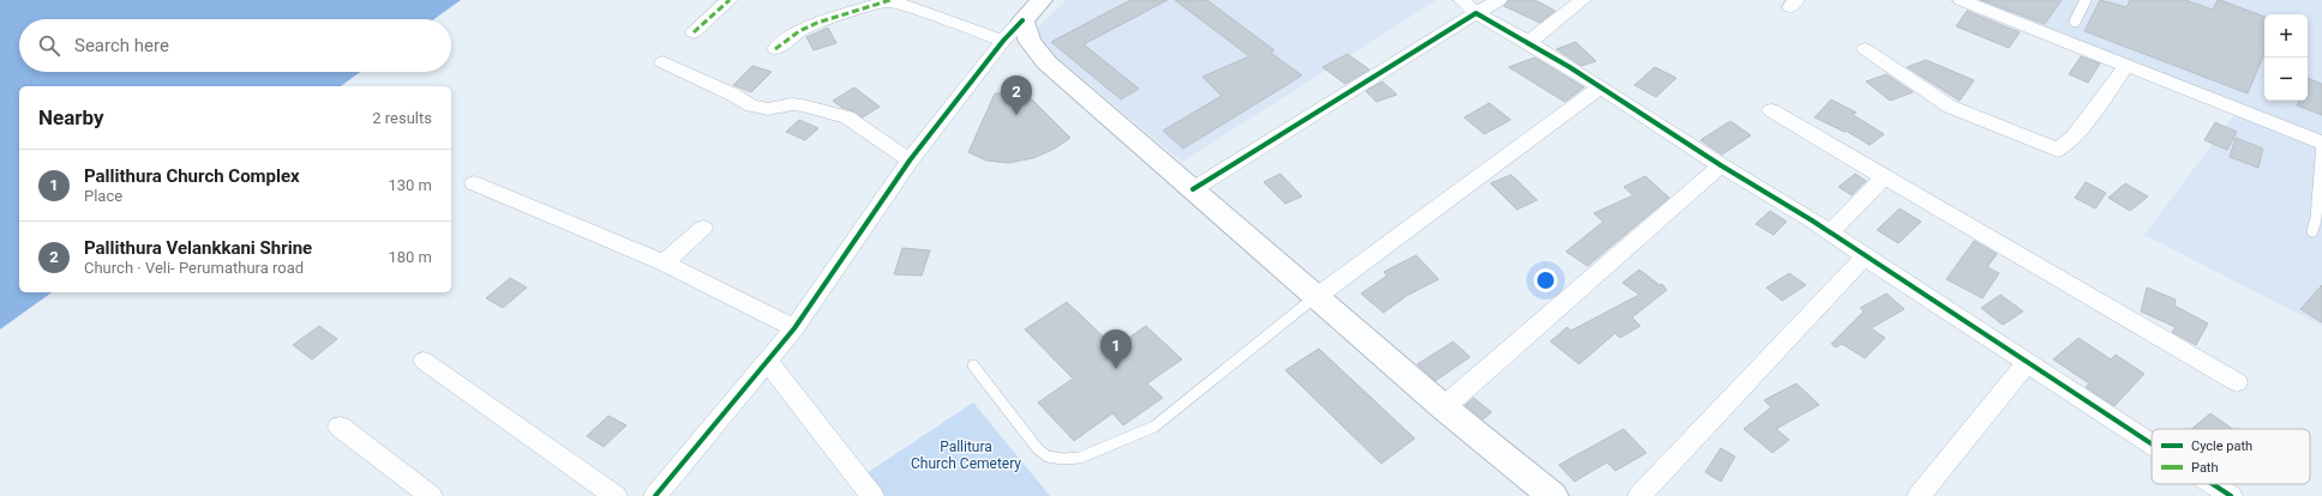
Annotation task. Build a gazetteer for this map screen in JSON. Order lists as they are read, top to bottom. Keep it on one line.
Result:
{"parks":["Pallitura Church Cemetery"],"legend":["Cycle path","Path"],"page":{"map_buttons":["+","−"],"search":"Search here","pins":["2","1"],"heading":["Nearby","2 results"],"list":[{"mark":"1","name":"Pallithura Church Complex","note":"Place","value":"130 m"},{"mark":"2","name":"Pallithura Velankkani Shrine","note":"Church · Veli- Perumathura road","value":"180 m"}]}}
